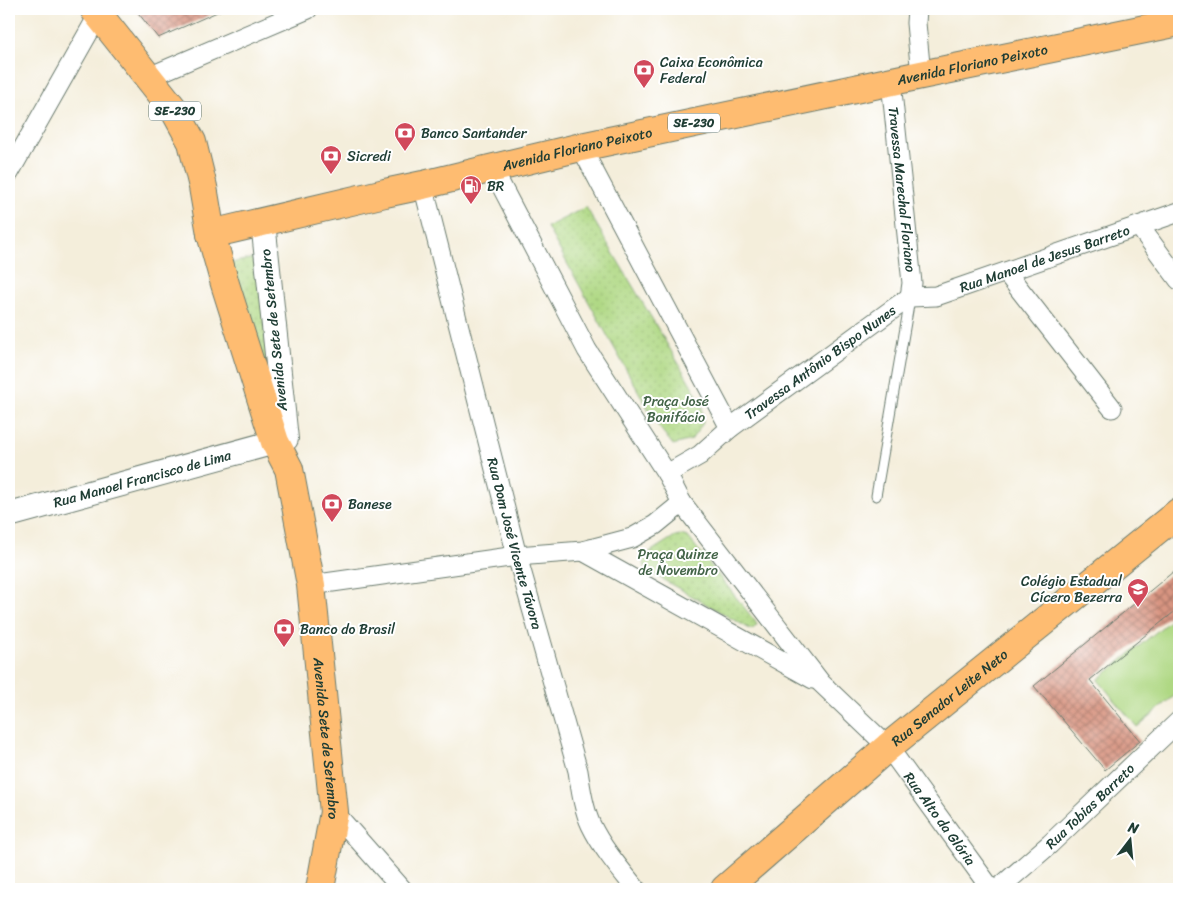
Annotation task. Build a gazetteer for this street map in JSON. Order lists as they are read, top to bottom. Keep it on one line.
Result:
{"streets":{"main road":["Avenida Floriano Peixoto","SE-230","Avenida Sete de Setembro","Rua Senador Leite Neto"],"street":["Travessa Marechal Floriano","Rua Manoel de Jesus Barreto","Travessa Antônio Bispo Nunes","Rua Manoel Francisco de Lima","Rua Dom José Vicente Távora","Rua Tobias Barreto","Rua Alto da Glória"]},"crossings":[["Avenida Floriano Peixoto","SE-230"],["Avenida Floriano Peixoto","Travessa Marechal Floriano"],["Avenida Floriano Peixoto","Avenida Sete de Setembro"],["Avenida Floriano Peixoto","Rua Dom José Vicente Távora"],["SE-230","Avenida Sete de Setembro"],["Travessa Marechal Floriano","Rua Manoel de Jesus Barreto"],["Travessa Marechal Floriano","Travessa Antônio Bispo Nunes"],["Rua Manoel de Jesus Barreto","Travessa Antônio Bispo Nunes"],["Avenida Sete de Setembro","Rua Manoel Francisco de Lima"],["Rua Senador Leite Neto","Rua Alto da Glória"]],"parks":["Praça José Bonifácio","Praça Quinze de Novembro"],"places":{"bank":["Caixa Econômica Federal","Banco Santander","Sicredi","Banese","Banco do Brasil"],"fuel station":["BR"],"school or university":["Colégio Estadual Cícero Bezerra"]},"north":"top"}
